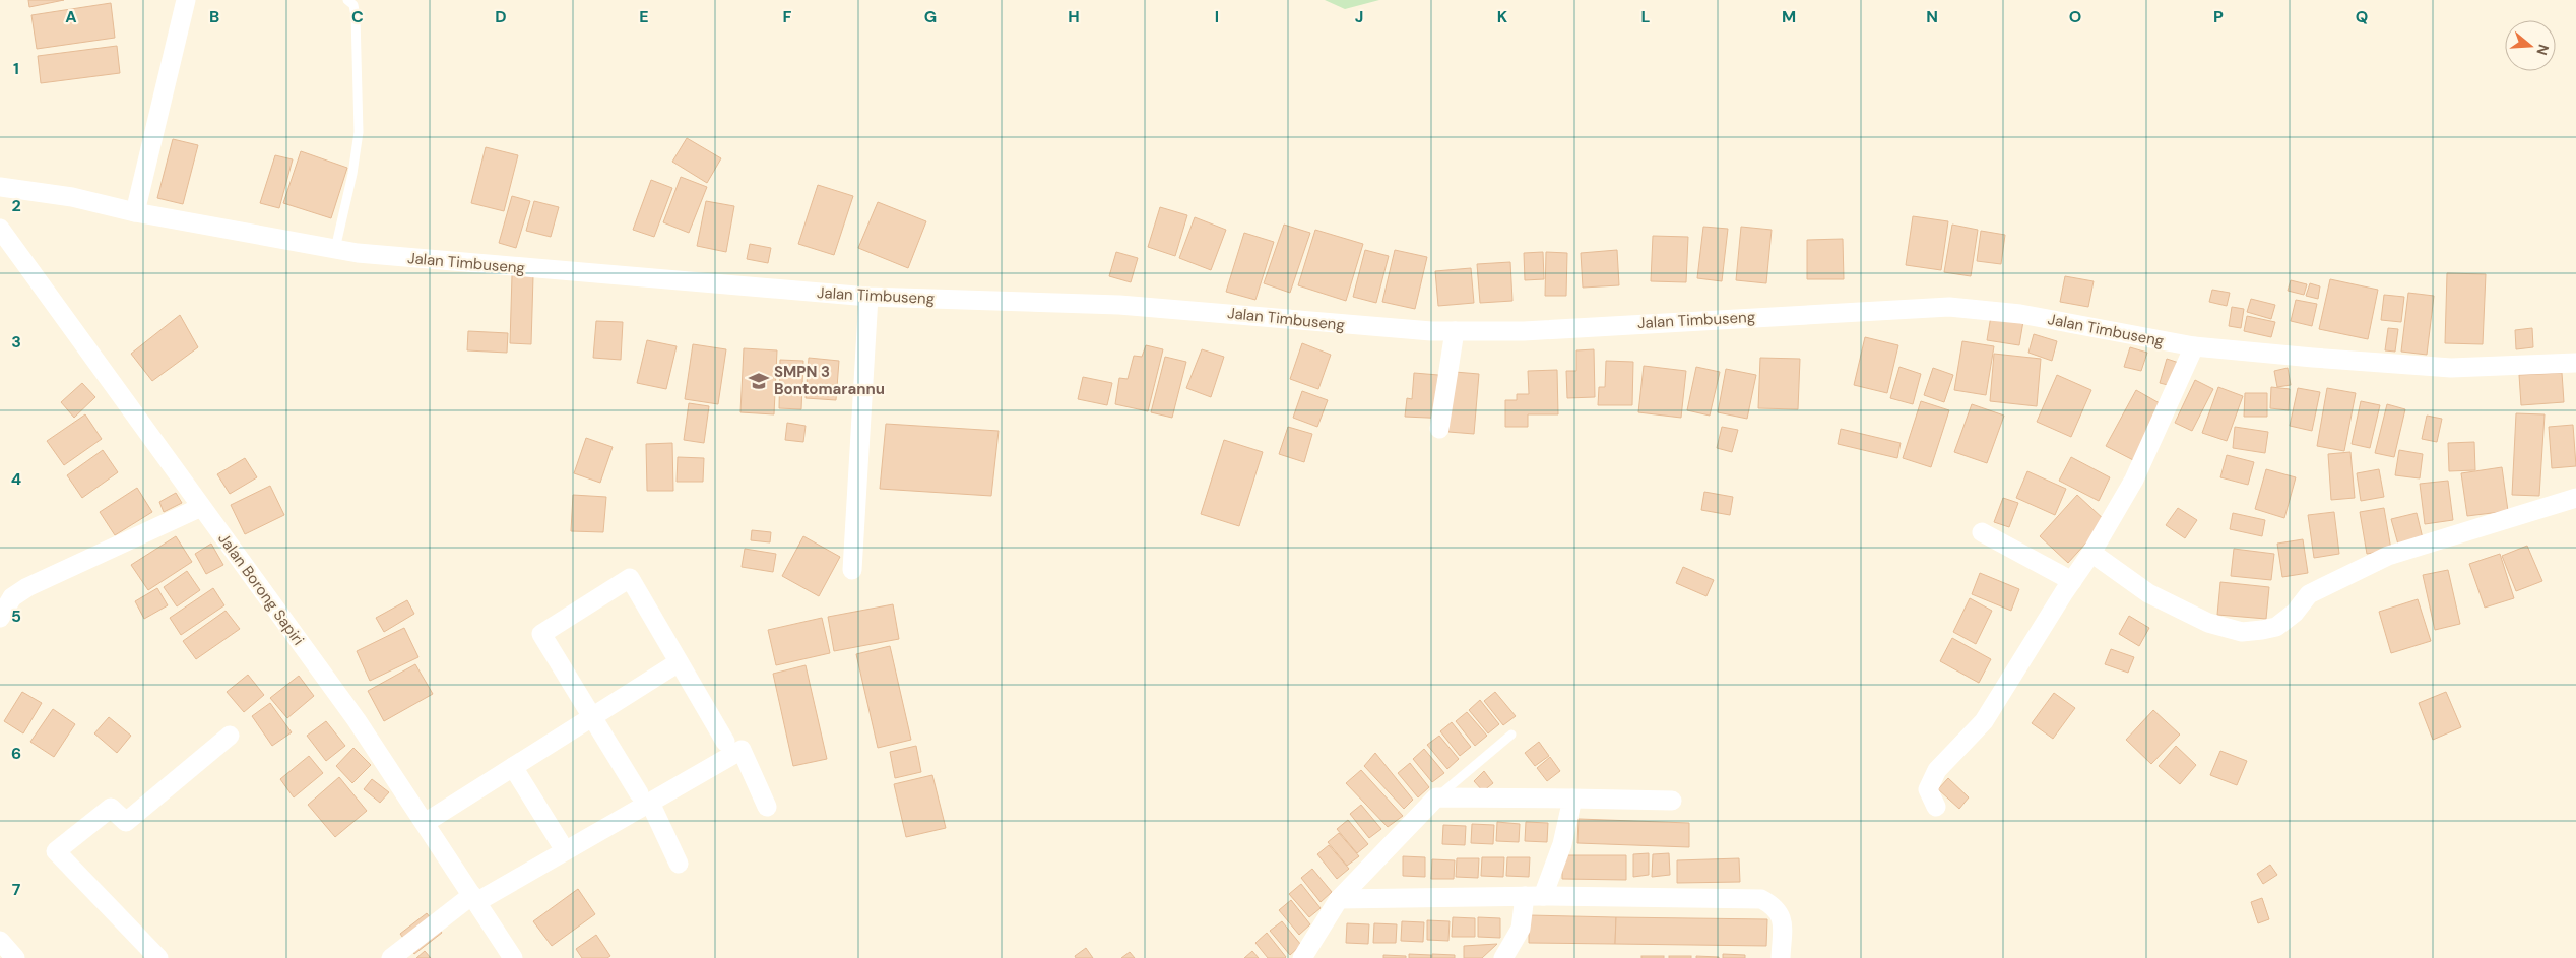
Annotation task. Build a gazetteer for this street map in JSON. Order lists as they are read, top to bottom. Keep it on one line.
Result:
{"streets":{"street":["Jalan Timbuseng","Jalan Borong Sapiri"]},"places":{"school or university":["SMPN 3 Bontomarannu"]},"north":"right","grid":{"columns":["A","B","C","D","E","F","G","H","I","J","K","L","M","N","O","P","Q"],"rows":["1","2","3","4","5","6","7"]}}
